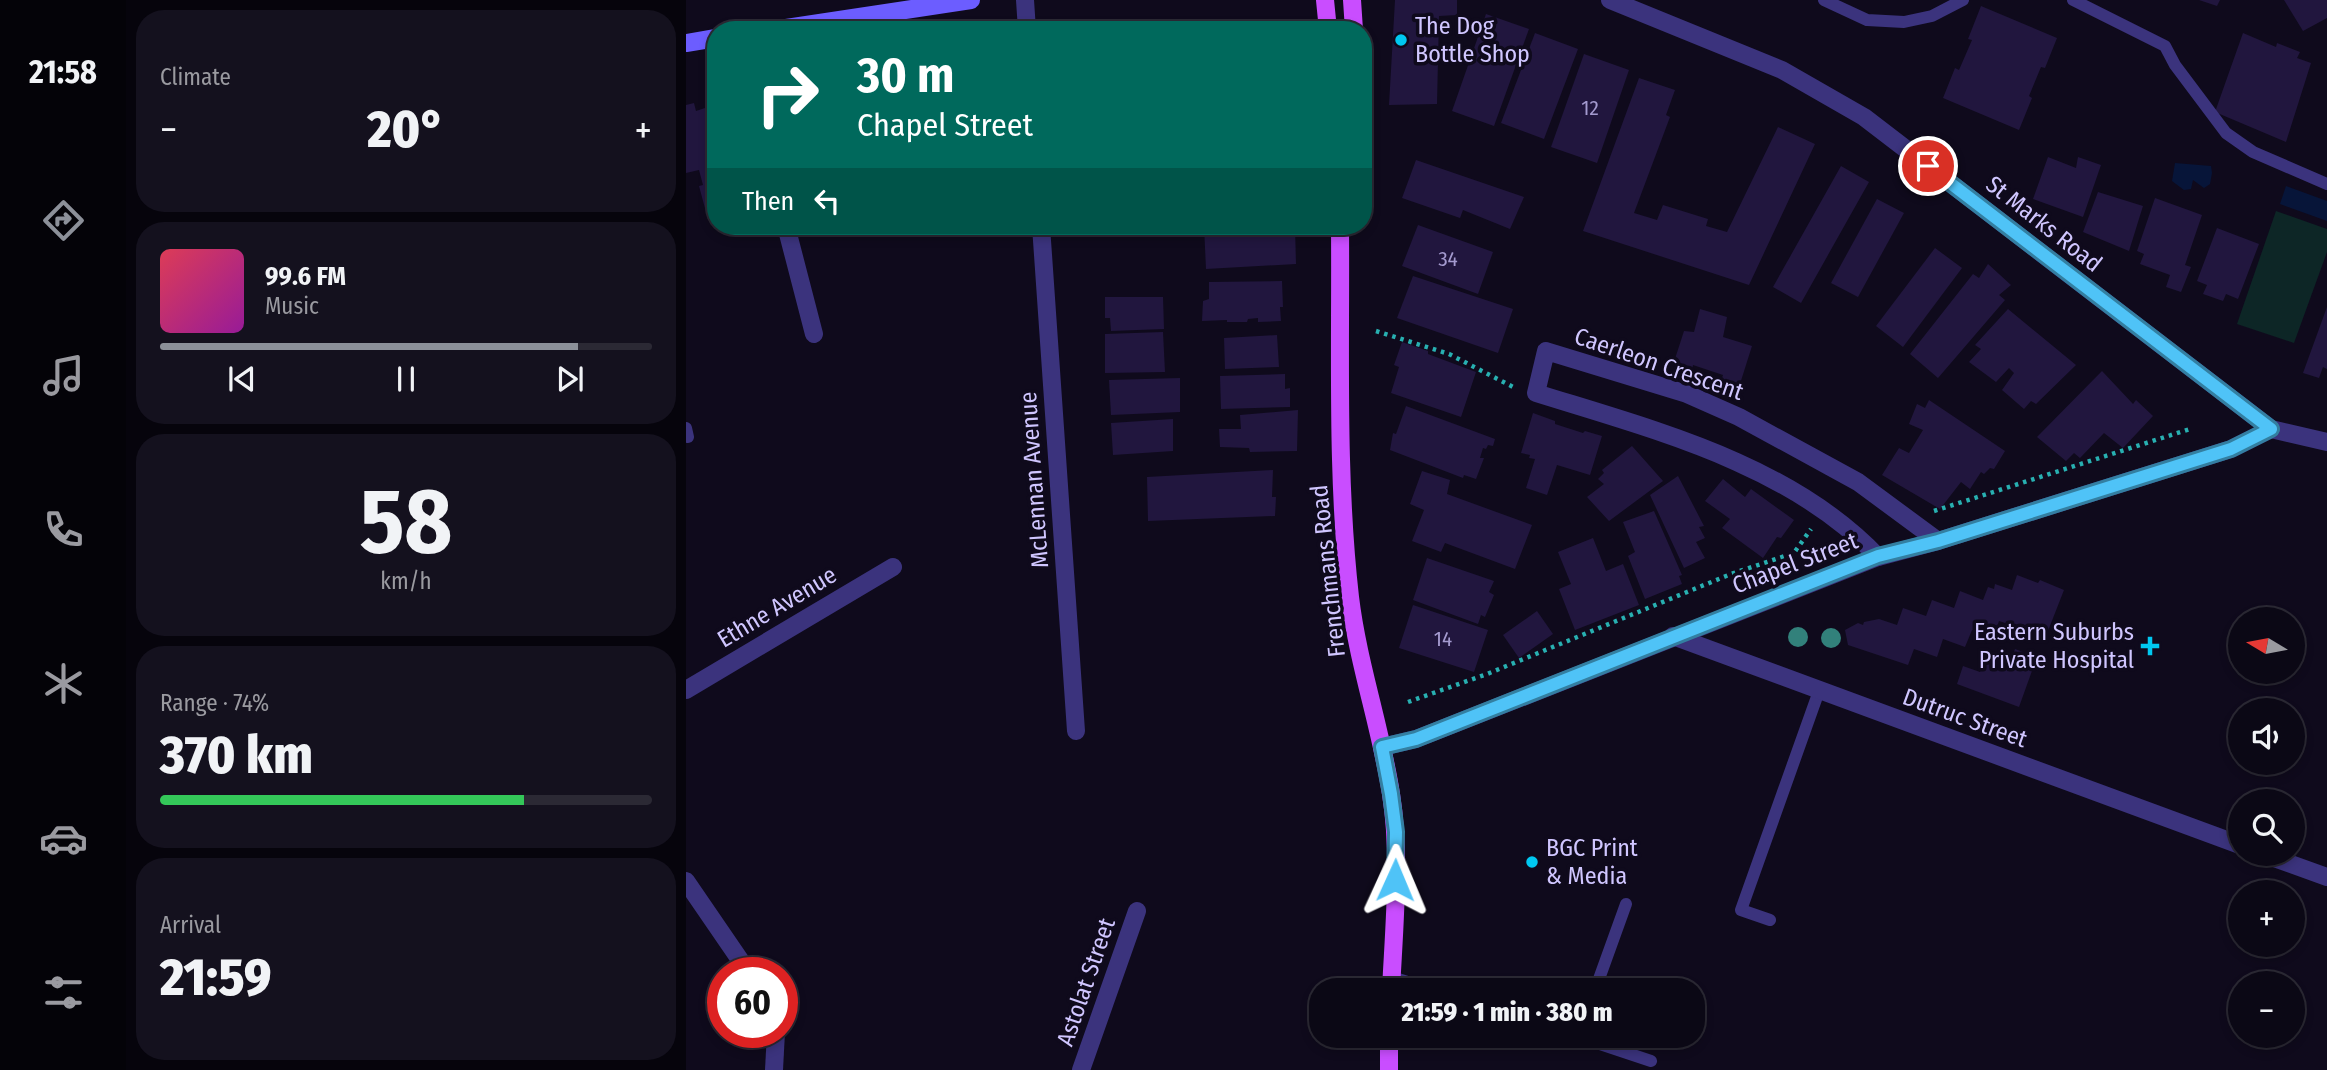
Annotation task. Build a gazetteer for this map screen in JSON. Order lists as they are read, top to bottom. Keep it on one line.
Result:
{"streets":{"main road":["Frenchmans Road"],"street":["St Marks Road","Caerleon Crescent","McLennan Avenue","Chapel Street","Ethne Avenue","Dutruc Street","Astolat Street"]},"crossings":[["St Marks Road","Chapel Street"],["Caerleon Crescent","Chapel Street"],["Chapel Street","Frenchmans Road"],["Chapel Street","Dutruc Street"]],"places":{"other":["The Dog Bottle Shop","BGC Print & Media"],"health":["Eastern Suburbs Private Hospital"]},"house_numbers":["12","34","14"],"north":"left","page":{"tabs":"21:58","tile":["Climate",["58","km/h"],["Range · 74%","370 km"],["Arrival","21:59"]],"turn":["30 m","Chapel Street"],"heat":["−","20°","+"],"then":"Then","song":["99.6 FM","Music"],"map_buttons":["+","−"],"limit":"60","trip":"21:59 · 1 min · 380 m"}}
